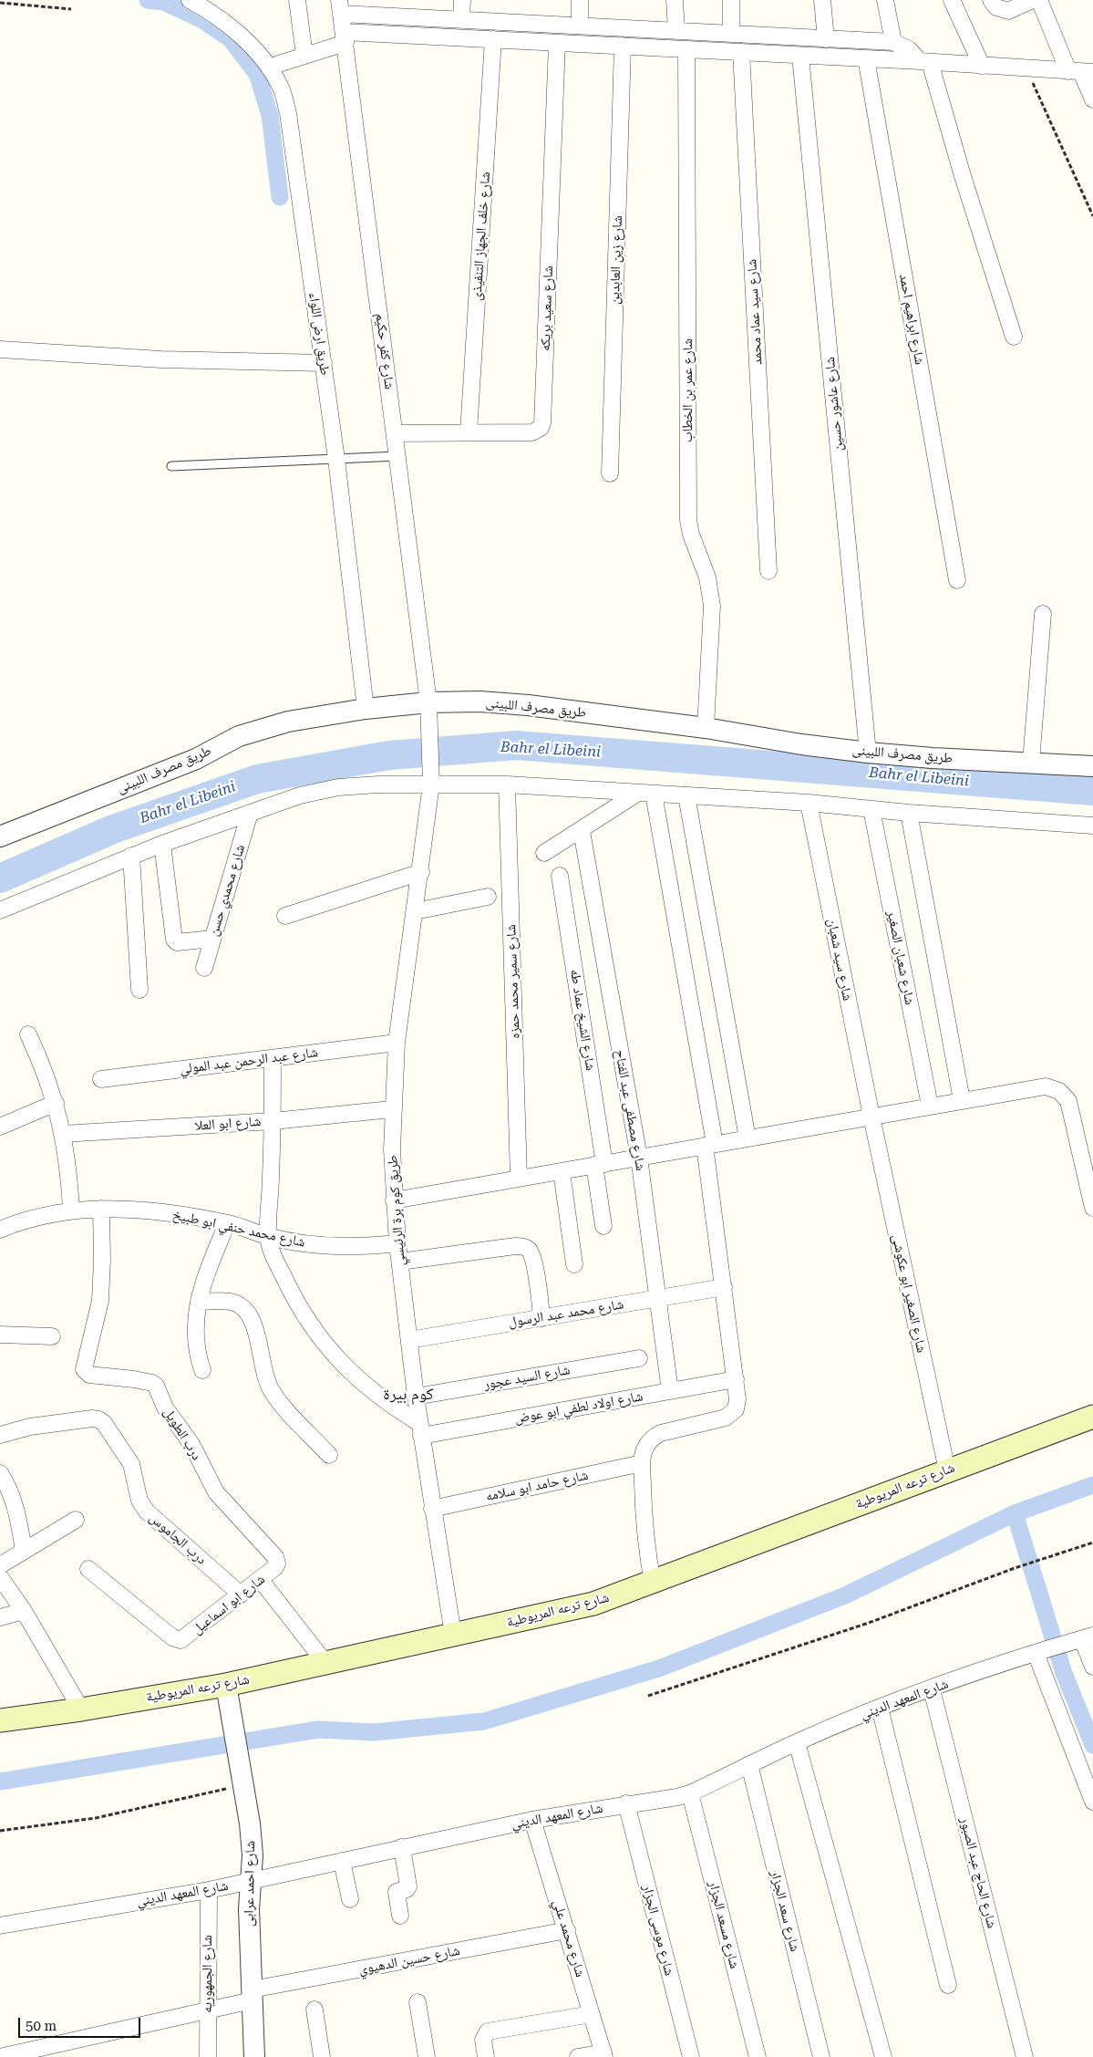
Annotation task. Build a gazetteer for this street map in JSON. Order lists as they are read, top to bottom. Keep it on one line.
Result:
{"streets":{"main road":["شارع ترعه المريوطية"],"street":["شارع خلف الجهاز التنفيذى","شارع زين العابدين","شارع سعيد بريكه","شارع سيد عماد محمد","شارع ابراهيم احمد","طريق ارض اللواء","شارع كفر حكيم","شارع عمر بن الخطاب","شارع عاشور حسين","طريق مصرف اللبينى","شارع محمدي حسن","شارع شعبان الصغير","شارع سيد شعبان","شارع سمير محمد حمزه","شارع الشيخ عماد طه","شارع عبد الرحمن عبد المولي","شارع مصطفى عبد الفتاح","شارع ابو العلا","طريق كوم برة الرئيسي","شارع محمد حنفي ابو طبيخ","شارع الصغير ابو عكوشى","شارع محمد عبد الرسول","شارع السيد عجور","شارع اولاد لطفي ابو عوض","درب الطويل","شارع حامد ابو سلامه","درب الجاموس","شارع ابو اسماعيل","شارع المعهد الديني","شارع الحاج عبد الصبور","شارع احمد عرابى","شارع سعد الجزار","شارع مسعد الجزار","شارع موسى الجزار","شارع محمد علي","شارع حسين الدهيوي","شارع الجمهوريه"]},"crossings":[["شارع خلف الجهاز التنفيذى","شارع سعيد بريكه"],["شارع سعيد بريكه","شارع كفر حكيم"],["طريق ارض اللواء","طريق مصرف اللبينى"],["شارع كفر حكيم","طريق مصرف اللبينى"],["شارع كفر حكيم","طريق كوم برة الرئيسي"],["شارع عمر بن الخطاب","طريق مصرف اللبينى"],["شارع عاشور حسين","طريق مصرف اللبينى"],["شارع سيد شعبان","شارع الصغير ابو عكوشى"],["شارع عبد الرحمن عبد المولي","طريق كوم برة الرئيسي"],["شارع مصطفى عبد الفتاح","شارع محمد عبد الرسول"],["شارع مصطفى عبد الفتاح","شارع اولاد لطفي ابو عوض"],["شارع ابو العلا","طريق كوم برة الرئيسي"],["طريق كوم برة الرئيسي","شارع محمد حنفي ابو طبيخ"],["طريق كوم برة الرئيسي","شارع محمد عبد الرسول"],["طريق كوم برة الرئيسي","شارع السيد عجور"],["طريق كوم برة الرئيسي","شارع اولاد لطفي ابو عوض"],["طريق كوم برة الرئيسي","شارع حامد ابو سلامه"],["طريق كوم برة الرئيسي","شارع ترعه المريوطية"],["شارع محمد حنفي ابو طبيخ","درب الطويل"],["شارع الصغير ابو عكوشى","شارع ترعه المريوطية"],["درب الطويل","شارع ابو اسماعيل"],["شارع ترعه المريوطية","شارع احمد عرابى"],["درب الجاموس","شارع ابو اسماعيل"],["شارع المعهد الديني","شارع الحاج عبد الصبور"],["شارع المعهد الديني","شارع احمد عرابى"],["شارع المعهد الديني","شارع سعد الجزار"],["شارع المعهد الديني","شارع مسعد الجزار"],["شارع المعهد الديني","شارع موسى الجزار"],["شارع المعهد الديني","شارع محمد علي"],["شارع المعهد الديني","شارع الجمهوريه"],["شارع احمد عرابى","شارع حسين الدهيوي"],["شارع محمد علي","شارع حسين الدهيوي"],["شارع حسين الدهيوي","شارع الجمهوريه"]],"districts":["كوم بيرة"],"water":["Bahr el Libeini"],"scale_bar":"50 m"}
